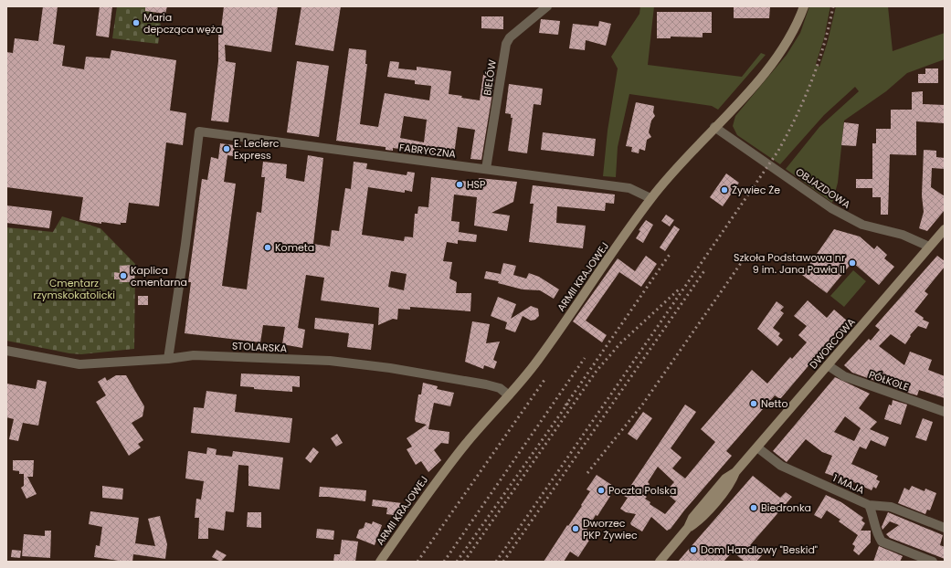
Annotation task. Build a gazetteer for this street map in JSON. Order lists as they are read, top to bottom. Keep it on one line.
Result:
{"streets":{"street":["BIELÓW","FABRYCZNA","OBJAZDOWA","ARMII KRAJOWEJ","DWORCOWA","STOLARSKA","PÓŁKOLE","1 MAJA"]},"crossings":[["BIELÓW","FABRYCZNA"],["FABRYCZNA","ARMII KRAJOWEJ"],["FABRYCZNA","STOLARSKA"],["OBJAZDOWA","ARMII KRAJOWEJ"],["OBJAZDOWA","DWORCOWA"],["ARMII KRAJOWEJ","STOLARSKA"],["DWORCOWA","PÓŁKOLE"],["DWORCOWA","1 MAJA"]],"parks":["Cmentarz rzymskokatolicki"],"places":["Maria depcząca węża","E. Leclerc Express","HSP","Żywiec Że","Kometa","Szkoła Podstawowa nr 9 im. Jana Pawła II","Kaplica cmentarna","Netto","Poczta Polska","Biedronka","Dworzec PKP Żywiec","Dom Handlowy \"Beskid\""]}
